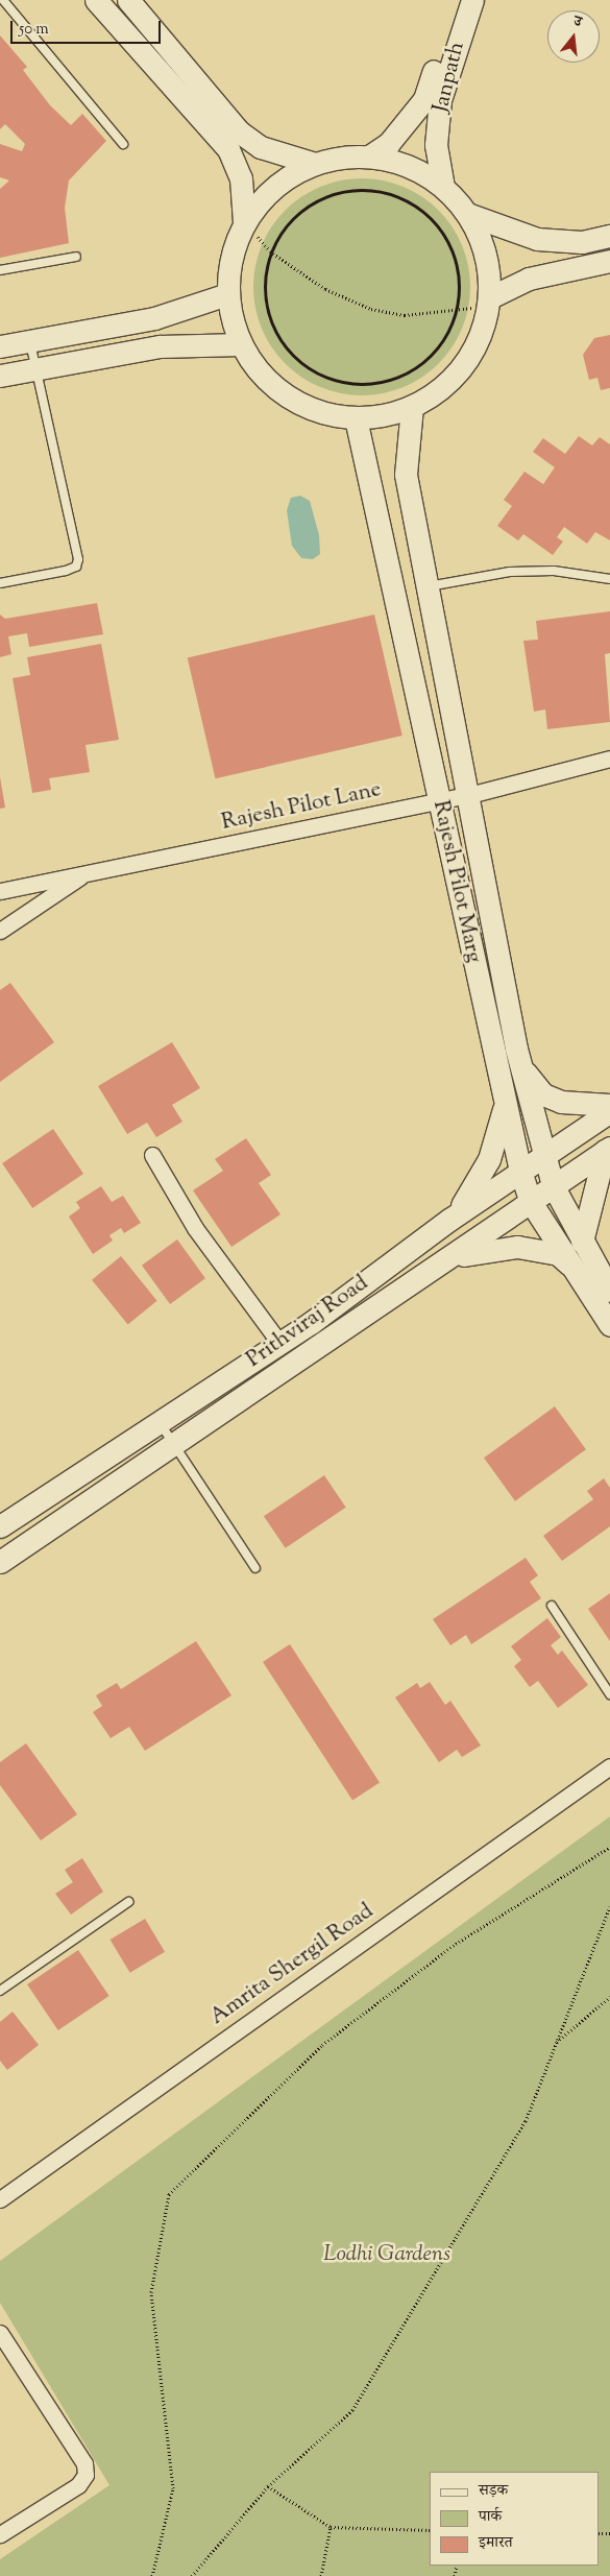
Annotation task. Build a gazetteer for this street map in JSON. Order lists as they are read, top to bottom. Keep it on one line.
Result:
{"streets":{"main road":["Janpath","Rajesh Pilot Marg","Prithviraj Road"],"street":["Rajesh Pilot Lane","Amrita Shergil Road"]},"crossings":[["Rajesh Pilot Lane","Rajesh Pilot Marg"],["Rajesh Pilot Marg","Prithviraj Road"]],"parks":["Lodhi Gardens"],"legend":["सड़क","पार्क","इमारत"],"scale_bar":"50 m","north":"top"}
